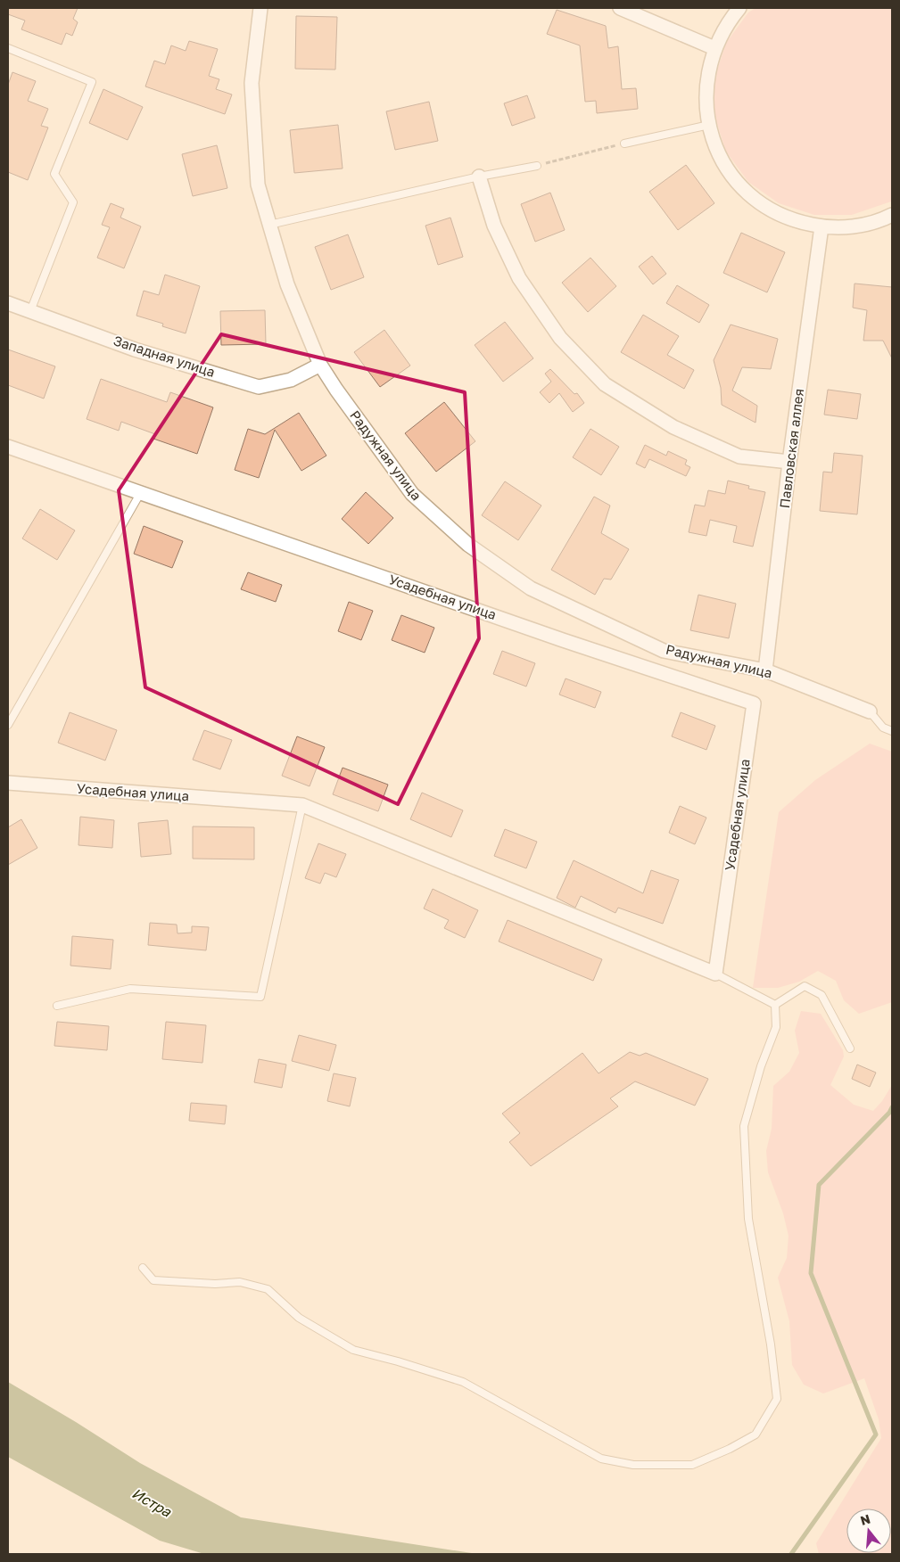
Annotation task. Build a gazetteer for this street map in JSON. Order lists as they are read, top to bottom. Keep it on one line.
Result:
{"streets":{"street":["Западная улица","Павловская аллея","Радужная улица","Усадебная улица"]},"crossings":[["Западная улица","Радужная улица"],["Павловская аллея","Радужная улица"]],"water":["Истра"],"north":"top"}
